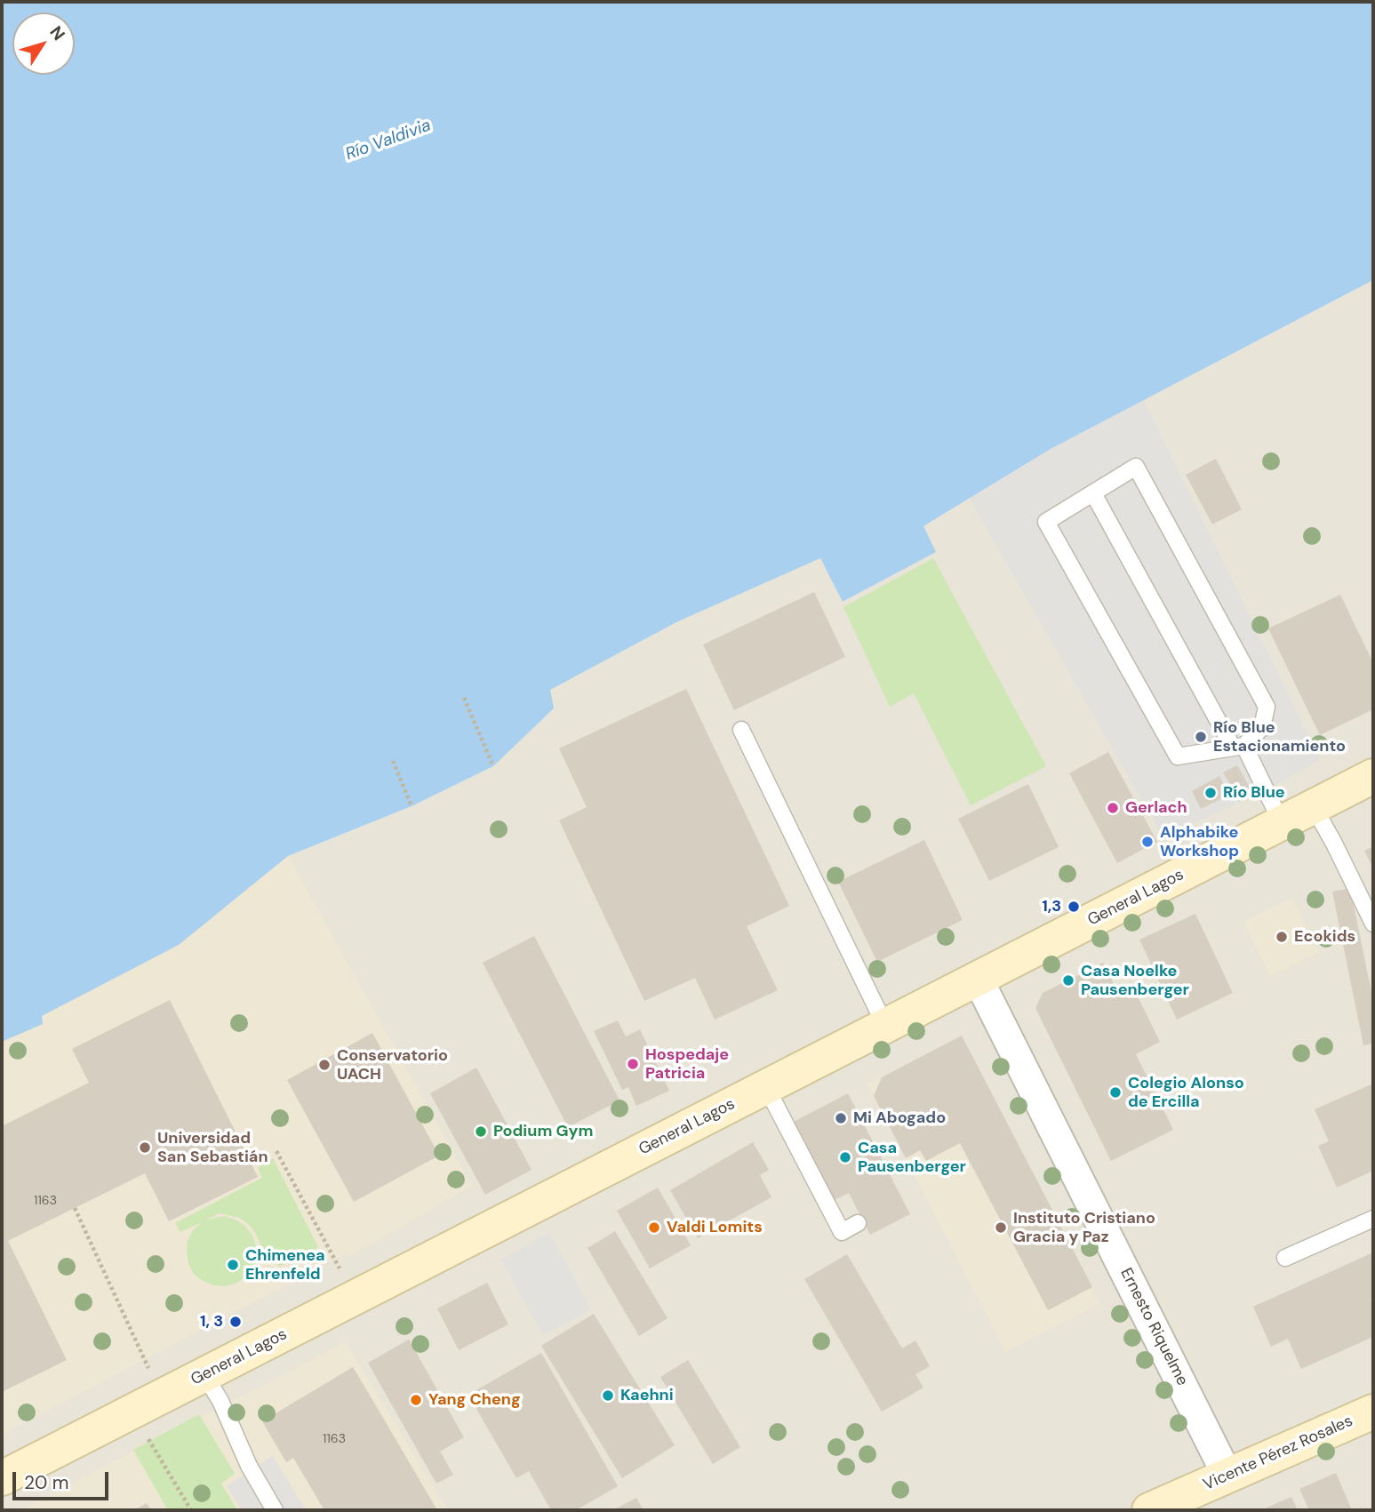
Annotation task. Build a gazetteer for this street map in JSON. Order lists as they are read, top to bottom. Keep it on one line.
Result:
{"streets":{"main road":["General Lagos","Vicente Pérez Rosales"],"street":["Ernesto Riquelme"]},"crossings":[["General Lagos","Ernesto Riquelme"],["Ernesto Riquelme","Vicente Pérez Rosales"]],"water":["Río Valdivia"],"places":["Río Blue Estacionamiento","Río Blue","Gerlach","Alphabike Workshop","1,3","Ecokids","Casa Noelke Pausenberger","Hospedaje Patricia","Conservatorio UACH","Colegio Alonso de Ercilla","Mi Abogado","Podium Gym","Universidad San Sebastián","Casa Pausenberger","Valdi Lomits","Instituto Cristiano Gracia y Paz","Chimenea Ehrenfeld","1, 3","Kaehni","Yang Cheng"],"house_numbers":["1163","1163"],"scale_bar":"20 m","north":"top right"}
